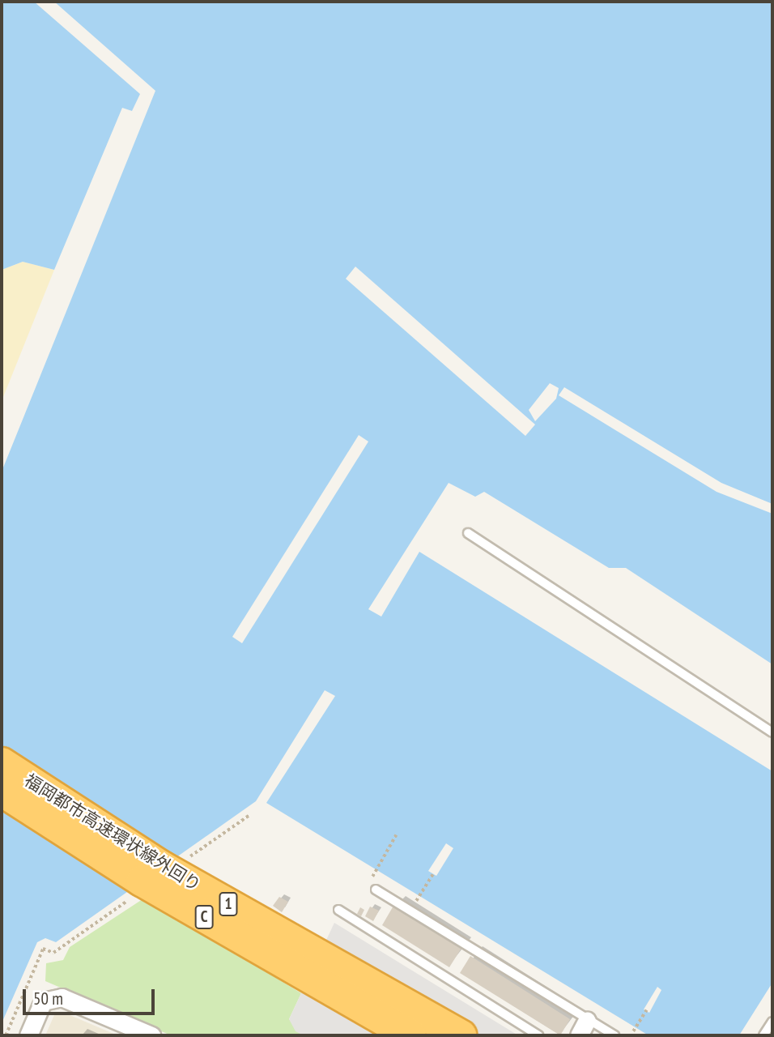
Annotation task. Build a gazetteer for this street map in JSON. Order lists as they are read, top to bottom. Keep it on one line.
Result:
{"streets":{"highway":["福岡都市高速環状線外回り","1","C"]},"scale_bar":"50 m"}
